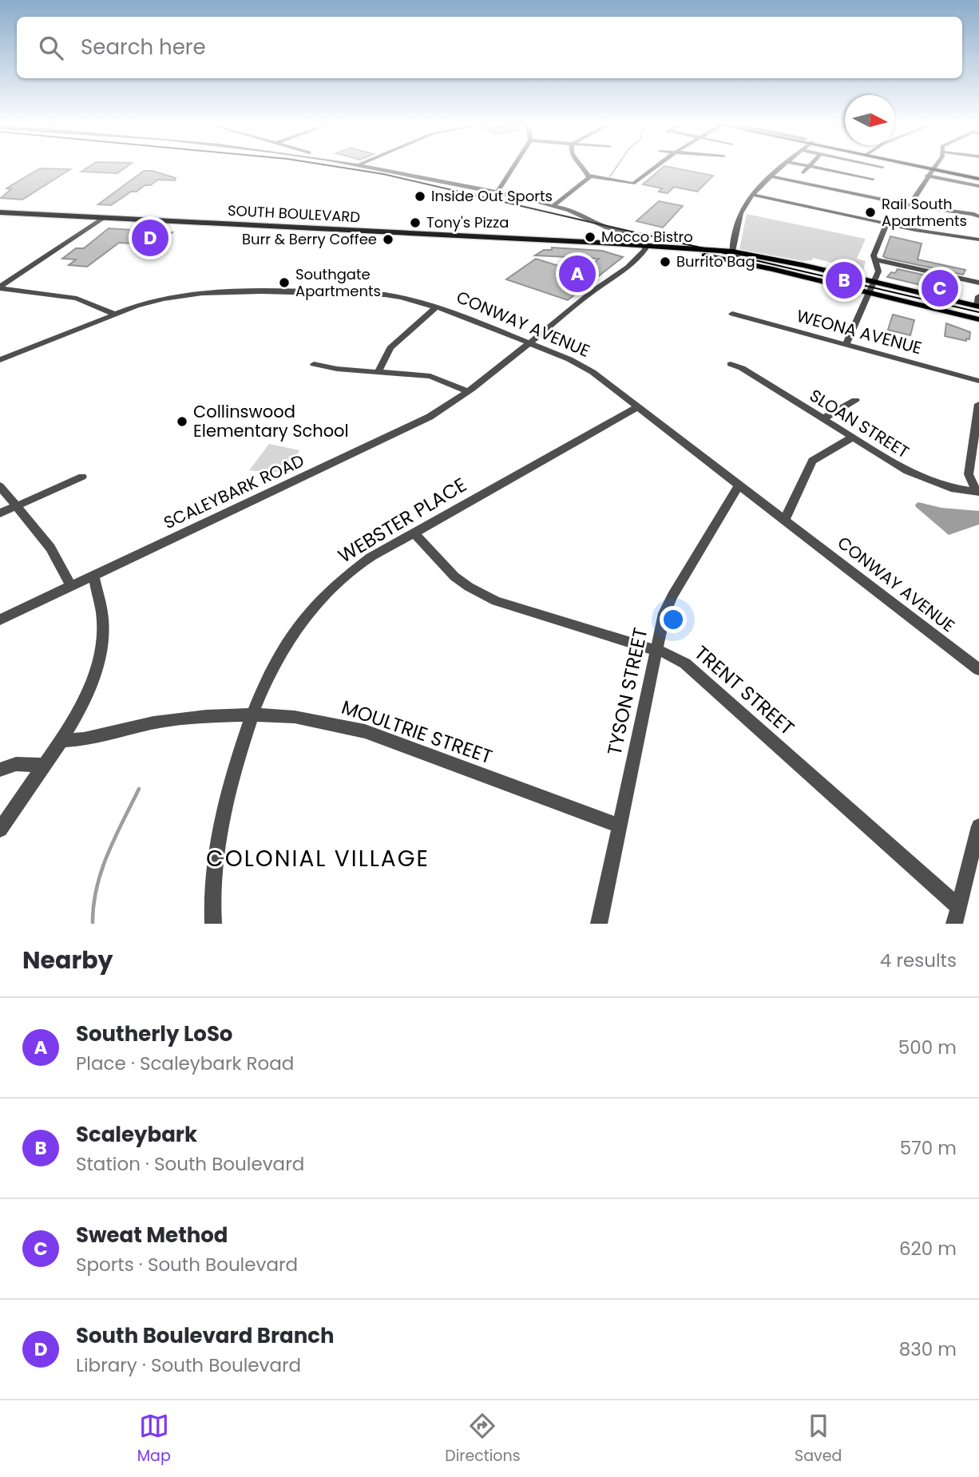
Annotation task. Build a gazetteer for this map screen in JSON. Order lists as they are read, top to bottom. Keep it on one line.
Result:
{"streets":{"main road":["SOUTH BOULEVARD"],"street":["CONWAY AVENUE","WEONA AVENUE","SLOAN STREET","SCALEYBARK ROAD","WEBSTER PLACE","TRENT STREET","TYSON STREET","MOULTRIE STREET"]},"crossings":[["SOUTH BOULEVARD","SCALEYBARK ROAD"],["CONWAY AVENUE","SCALEYBARK ROAD"],["CONWAY AVENUE","WEBSTER PLACE"],["CONWAY AVENUE","TYSON STREET"],["WEBSTER PLACE","TRENT STREET"],["WEBSTER PLACE","MOULTRIE STREET"],["TRENT STREET","TYSON STREET"],["TYSON STREET","MOULTRIE STREET"]],"districts":["COLONIAL VILLAGE"],"places":["Inside Out Sports","Rail South Apartments","Tony's Pizza","Mocco Bistro","Burr & Berry Coffee","Burrito Bag","Southgate Apartments","Collinswood Elementary School"],"north":"right","page":{"search":"Search here","pins":["D","A","B","C"],"heading":["Nearby","4 results"],"list":[{"mark":"A","name":"Southerly LoSo","note":"Place · Scaleybark Road","value":"500 m"},{"mark":"B","name":"Scaleybark","note":"Station · South Boulevard","value":"570 m"},{"mark":"C","name":"Sweat Method","note":"Sports · South Boulevard","value":"620 m"},{"mark":"D","name":"South Boulevard Branch","note":"Library · South Boulevard","value":"830 m"}],"nav":["Map","Directions","Saved"]}}
